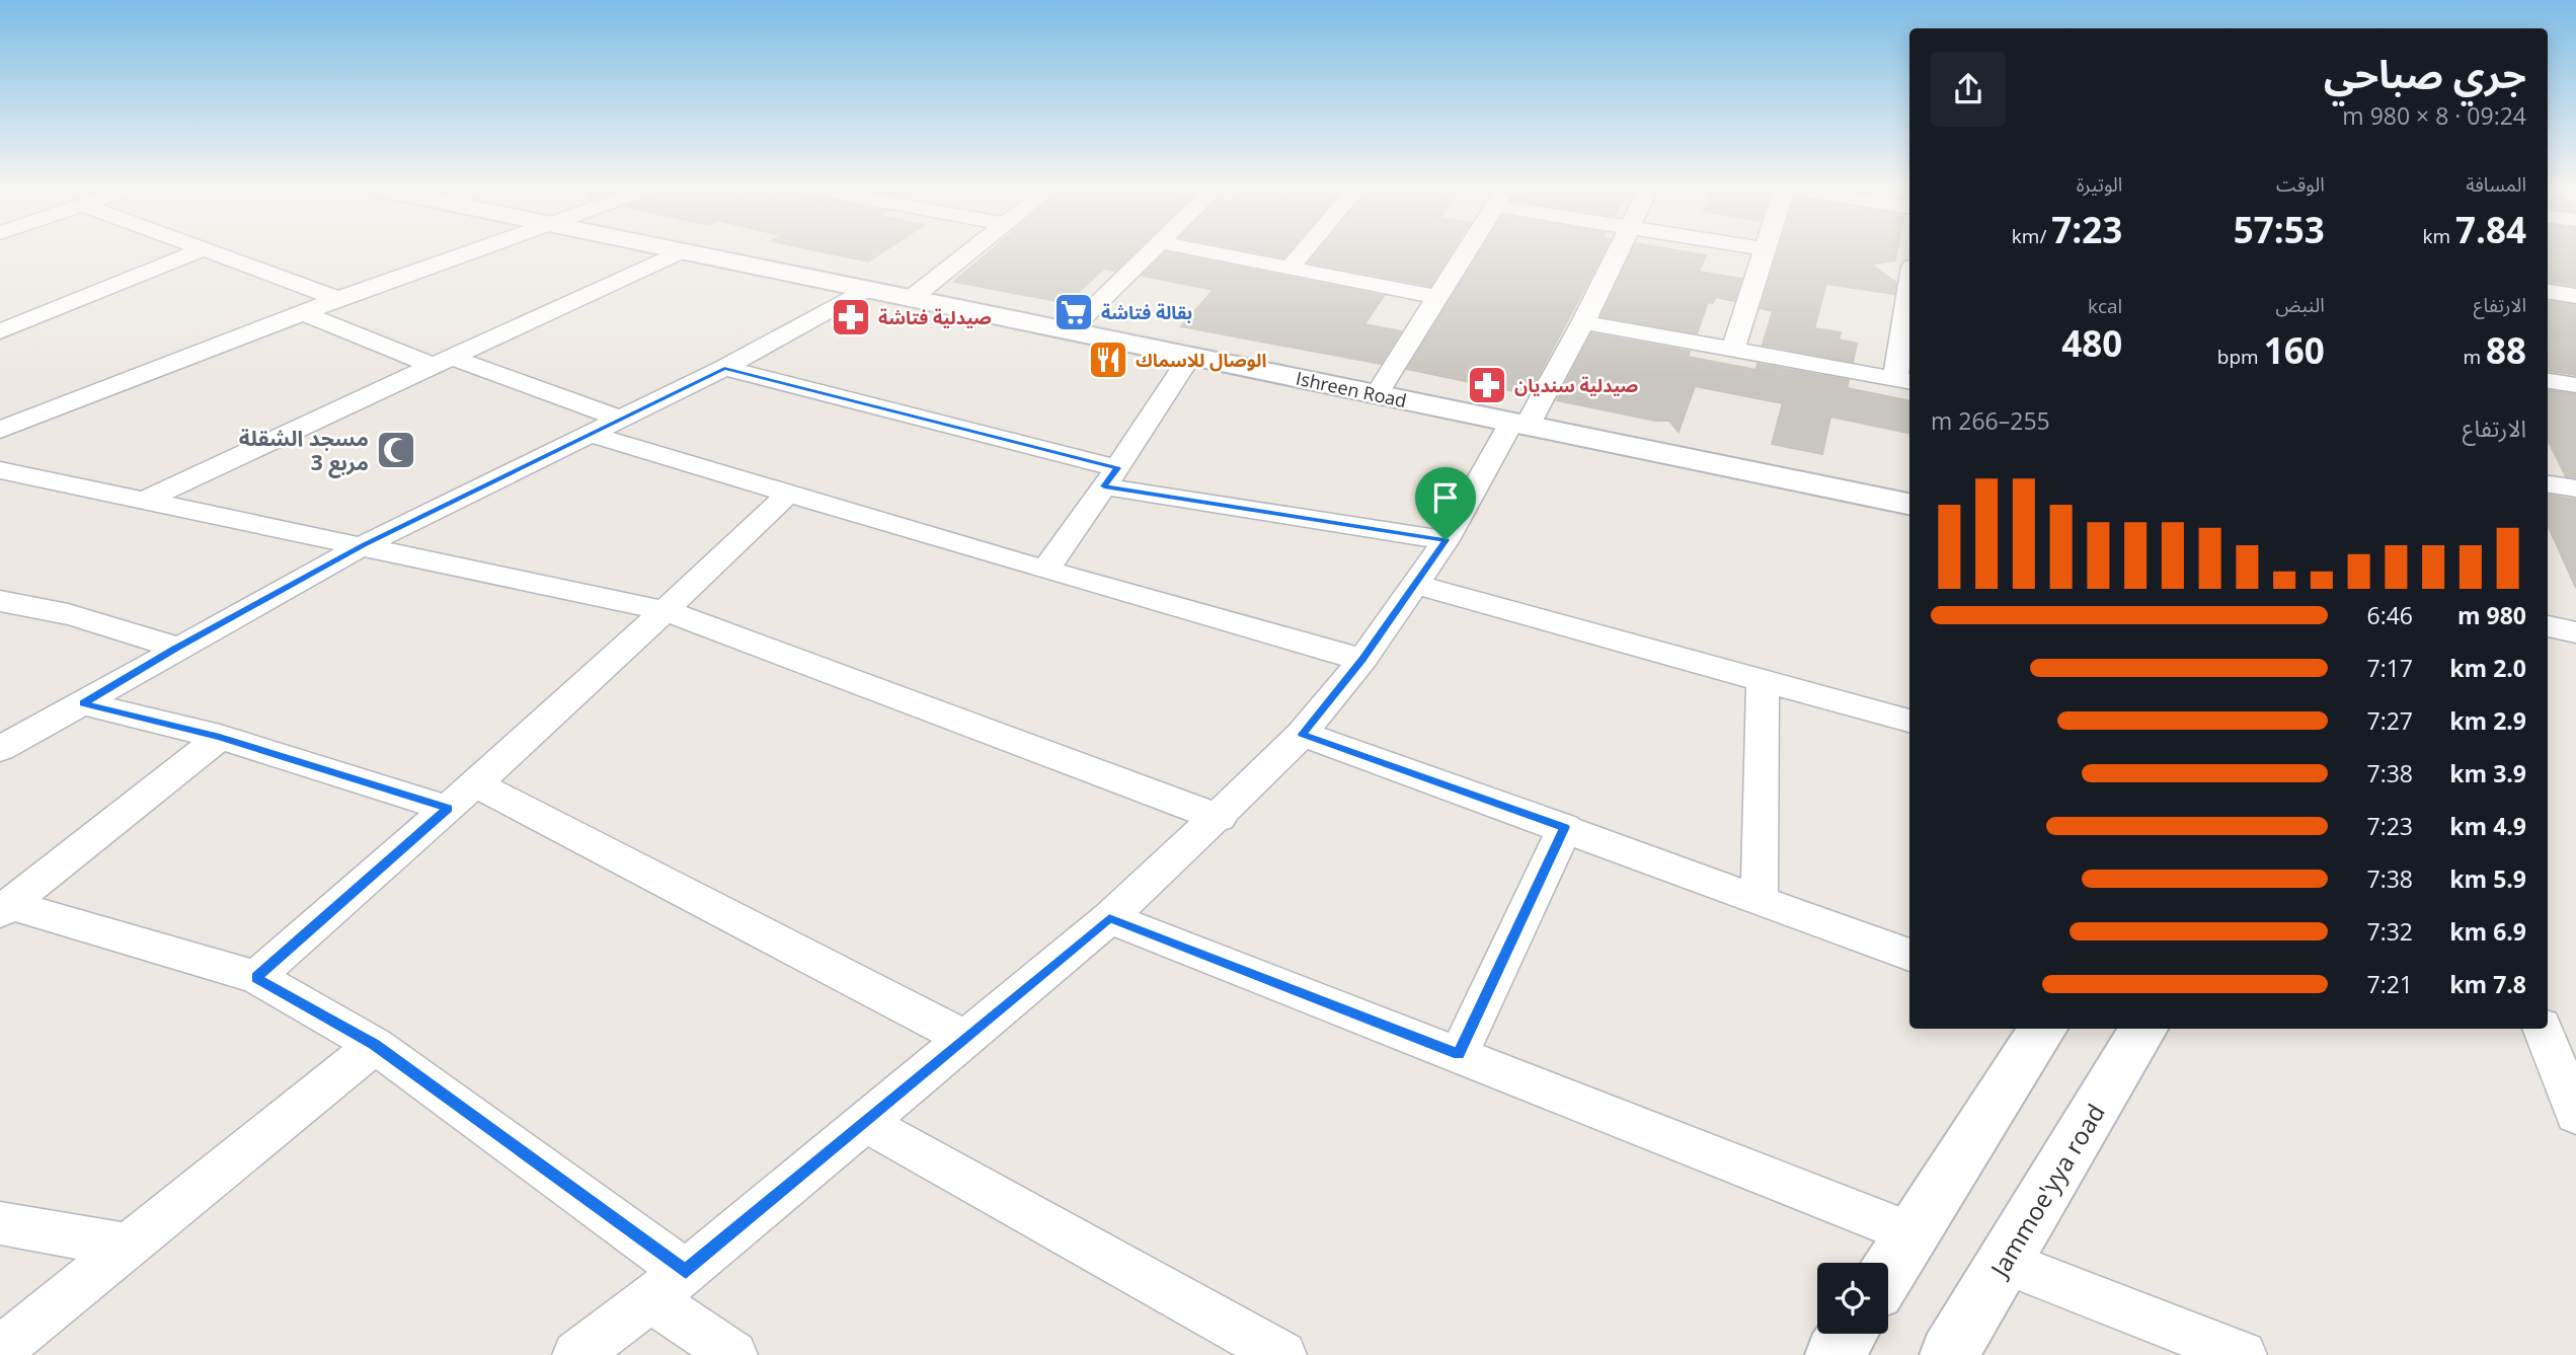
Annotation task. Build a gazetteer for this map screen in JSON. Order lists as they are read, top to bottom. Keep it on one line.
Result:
{"streets":{"street":["Ishreen Road","Jammoe'yya road"]},"places":{"supermarket":["بقالة فتاشة"],"pharmacy":["صيدلية فتاشة","صيدلية سنديان"],"restaurant":["الوصال للاسماك"],"mosque":["مسجد الشقلة مربع 3"]},"page":{"heading":["جري صباحي","09:24 · 8 × 980 m"],"stats":[["المسافة","7.84 km"],["الوقت","57:53"],["الوتيرة","7:23 /km"],["الارتفاع","88 m"],["النبض","160 bpm"],["kcal","480"]],"chart":["الارتفاع","255–266 m"],"list":[{"name":"980 m","note":"6:46"},{"name":"2.0 km","note":"7:17"},{"name":"2.9 km","note":"7:27"},{"name":"3.9 km","note":"7:38"},{"name":"4.9 km","note":"7:23"},{"name":"5.9 km","note":"7:38"},{"name":"6.9 km","note":"7:32"},{"name":"7.8 km","note":"7:21"}]}}
